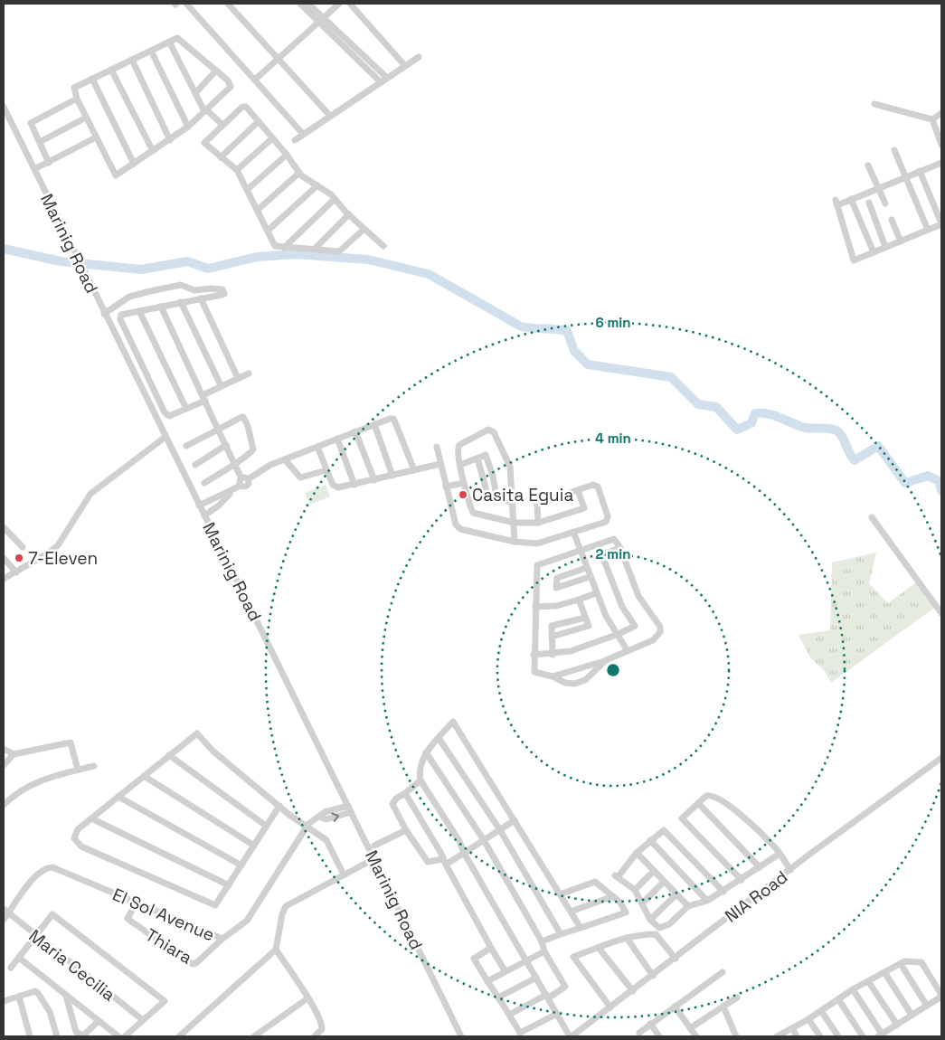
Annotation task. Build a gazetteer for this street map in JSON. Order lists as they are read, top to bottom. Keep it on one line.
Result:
{"streets":{"street":["Marinig Road","NIA Road","El Sol Avenue","Thiara","Maria Cecilia"]},"crossings":[["Marinig Road","El Sol Avenue"],["El Sol Avenue","Thiara"],["El Sol Avenue","Maria Cecilia"]],"places":["Casita Eguia","7-Eleven"],"rings":["6 min","4 min","2 min"]}
